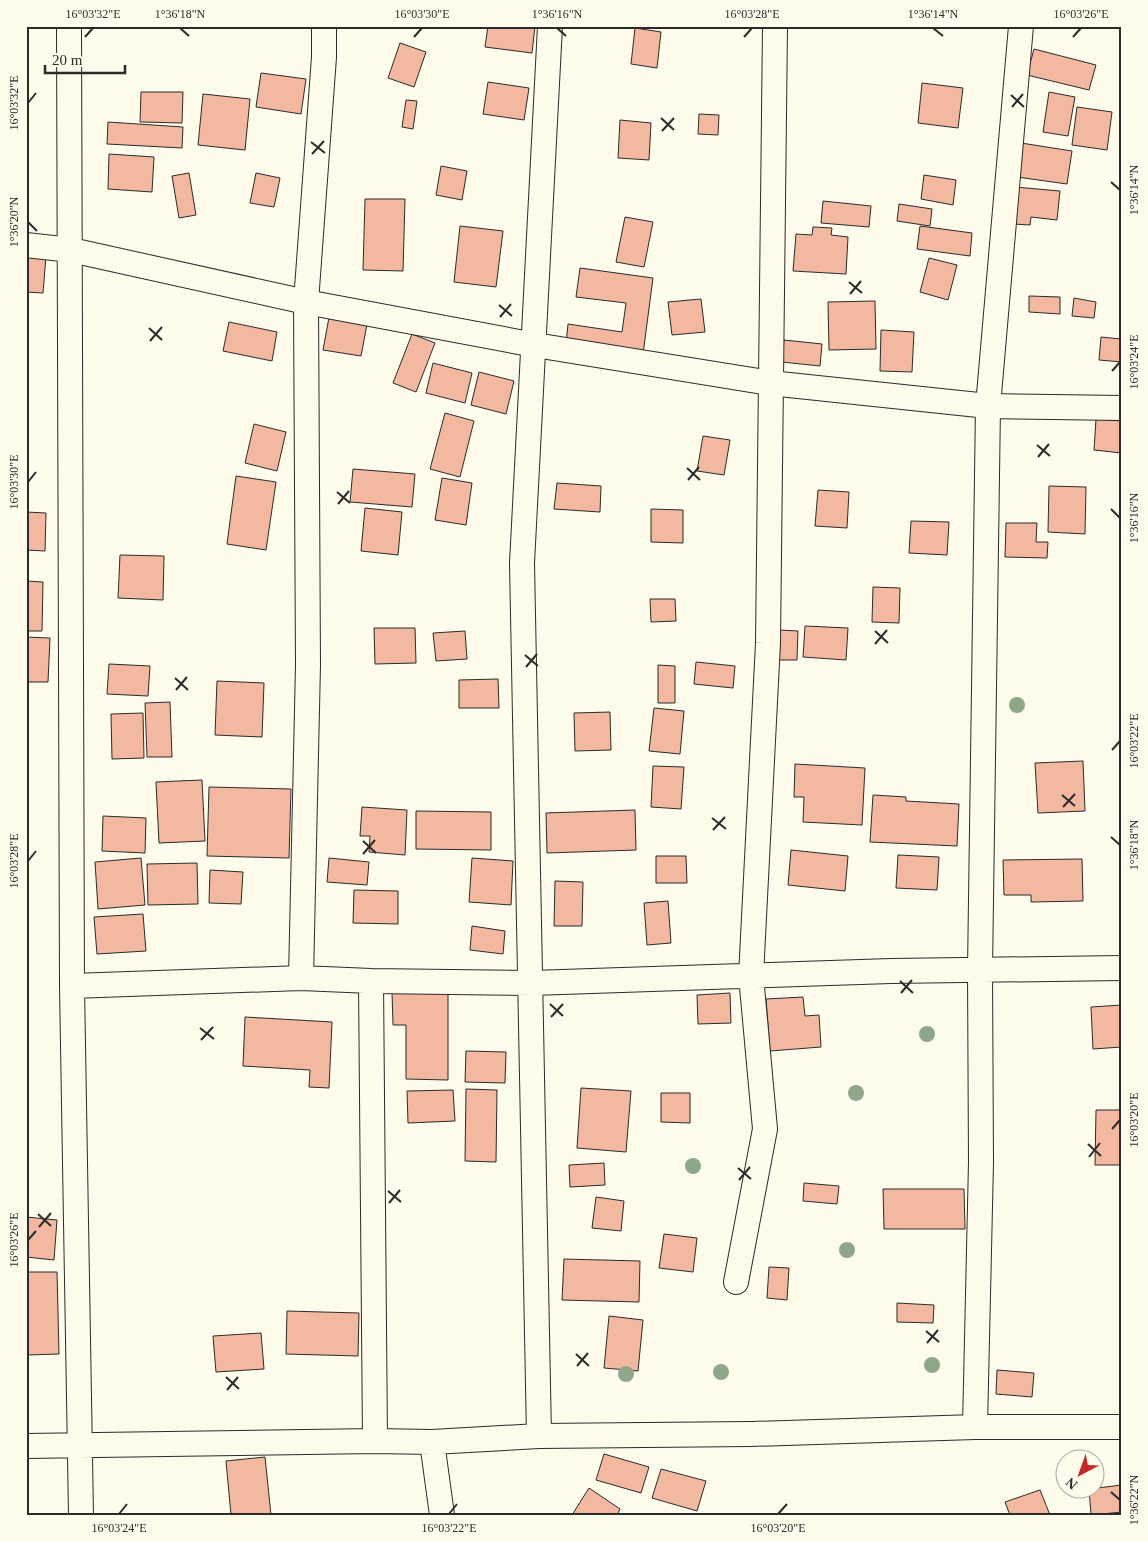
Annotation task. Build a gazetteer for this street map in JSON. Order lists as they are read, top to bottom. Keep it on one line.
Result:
{"scale_bar":"20 m","north":"bottom left","coordinates":["16°03'32\"E","1°36'18\"N","16°03'30\"E","1°36'16\"N","16°03'28\"E","1°36'14\"N","16°03'26\"E","1°36'20\"N","16°03'24\"E","16°03'22\"E","16°03'20\"E","1°36'22\"N"]}
